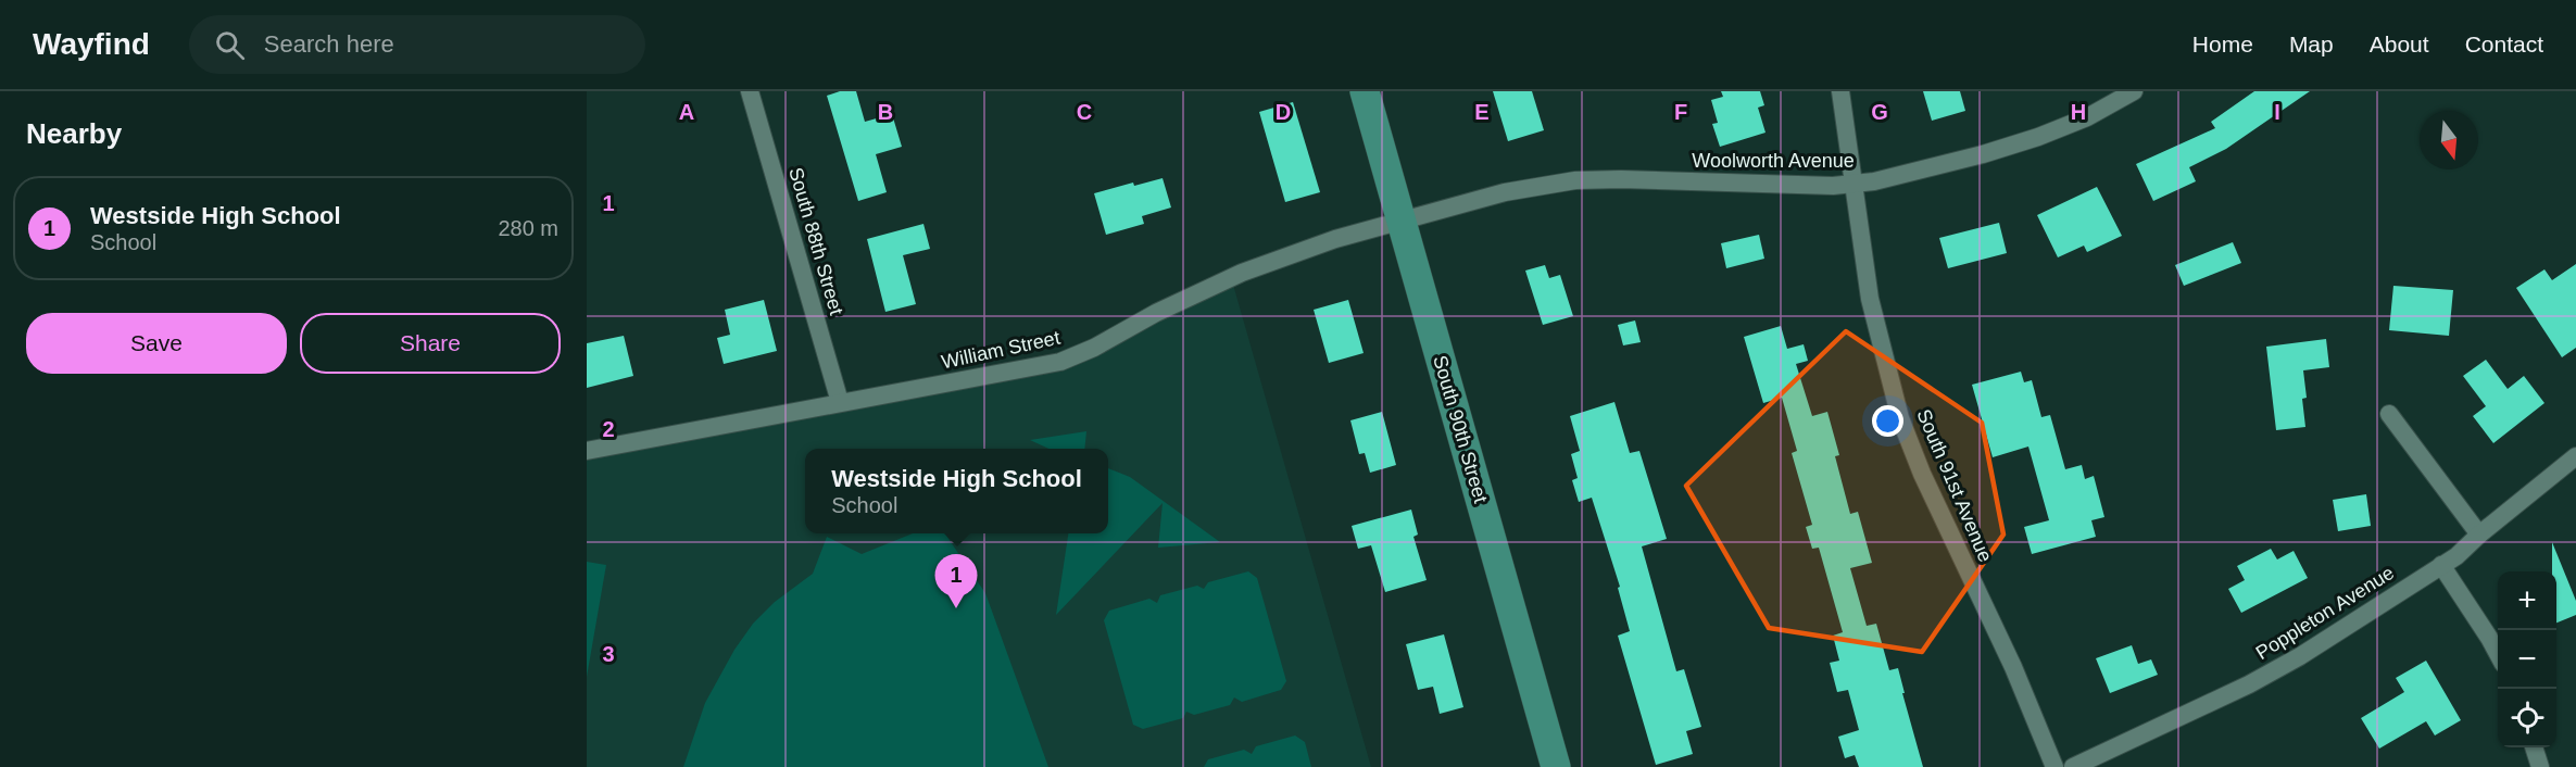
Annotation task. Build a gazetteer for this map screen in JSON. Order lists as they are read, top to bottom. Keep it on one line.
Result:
{"streets":{"main road":["South 90th Street"],"street":["Woolworth Avenue","South 88th Street","William Street","South 91st Avenue","Poppleton Avenue"]},"crossings":[["Woolworth Avenue","William Street"],["Woolworth Avenue","South 90th Street"],["Woolworth Avenue","South 91st Avenue"],["South 88th Street","William Street"],["William Street","South 90th Street"]],"north":"bottom","page":{"header":"Wayfind","search":"Search here","nav":["Home","Map","About","Contact"],"heading":"Nearby","list":[{"mark":"1","name":"Westside High School","note":"School","value":"280 m"}],"buttons":["Save","Share"],"popup":["Westside High School","School"],"pins":"1","map_buttons":["+","−"]},"grid":{"columns":["A","B","C","D","E","F","G","H","I"],"rows":["1","2","3"]}}
